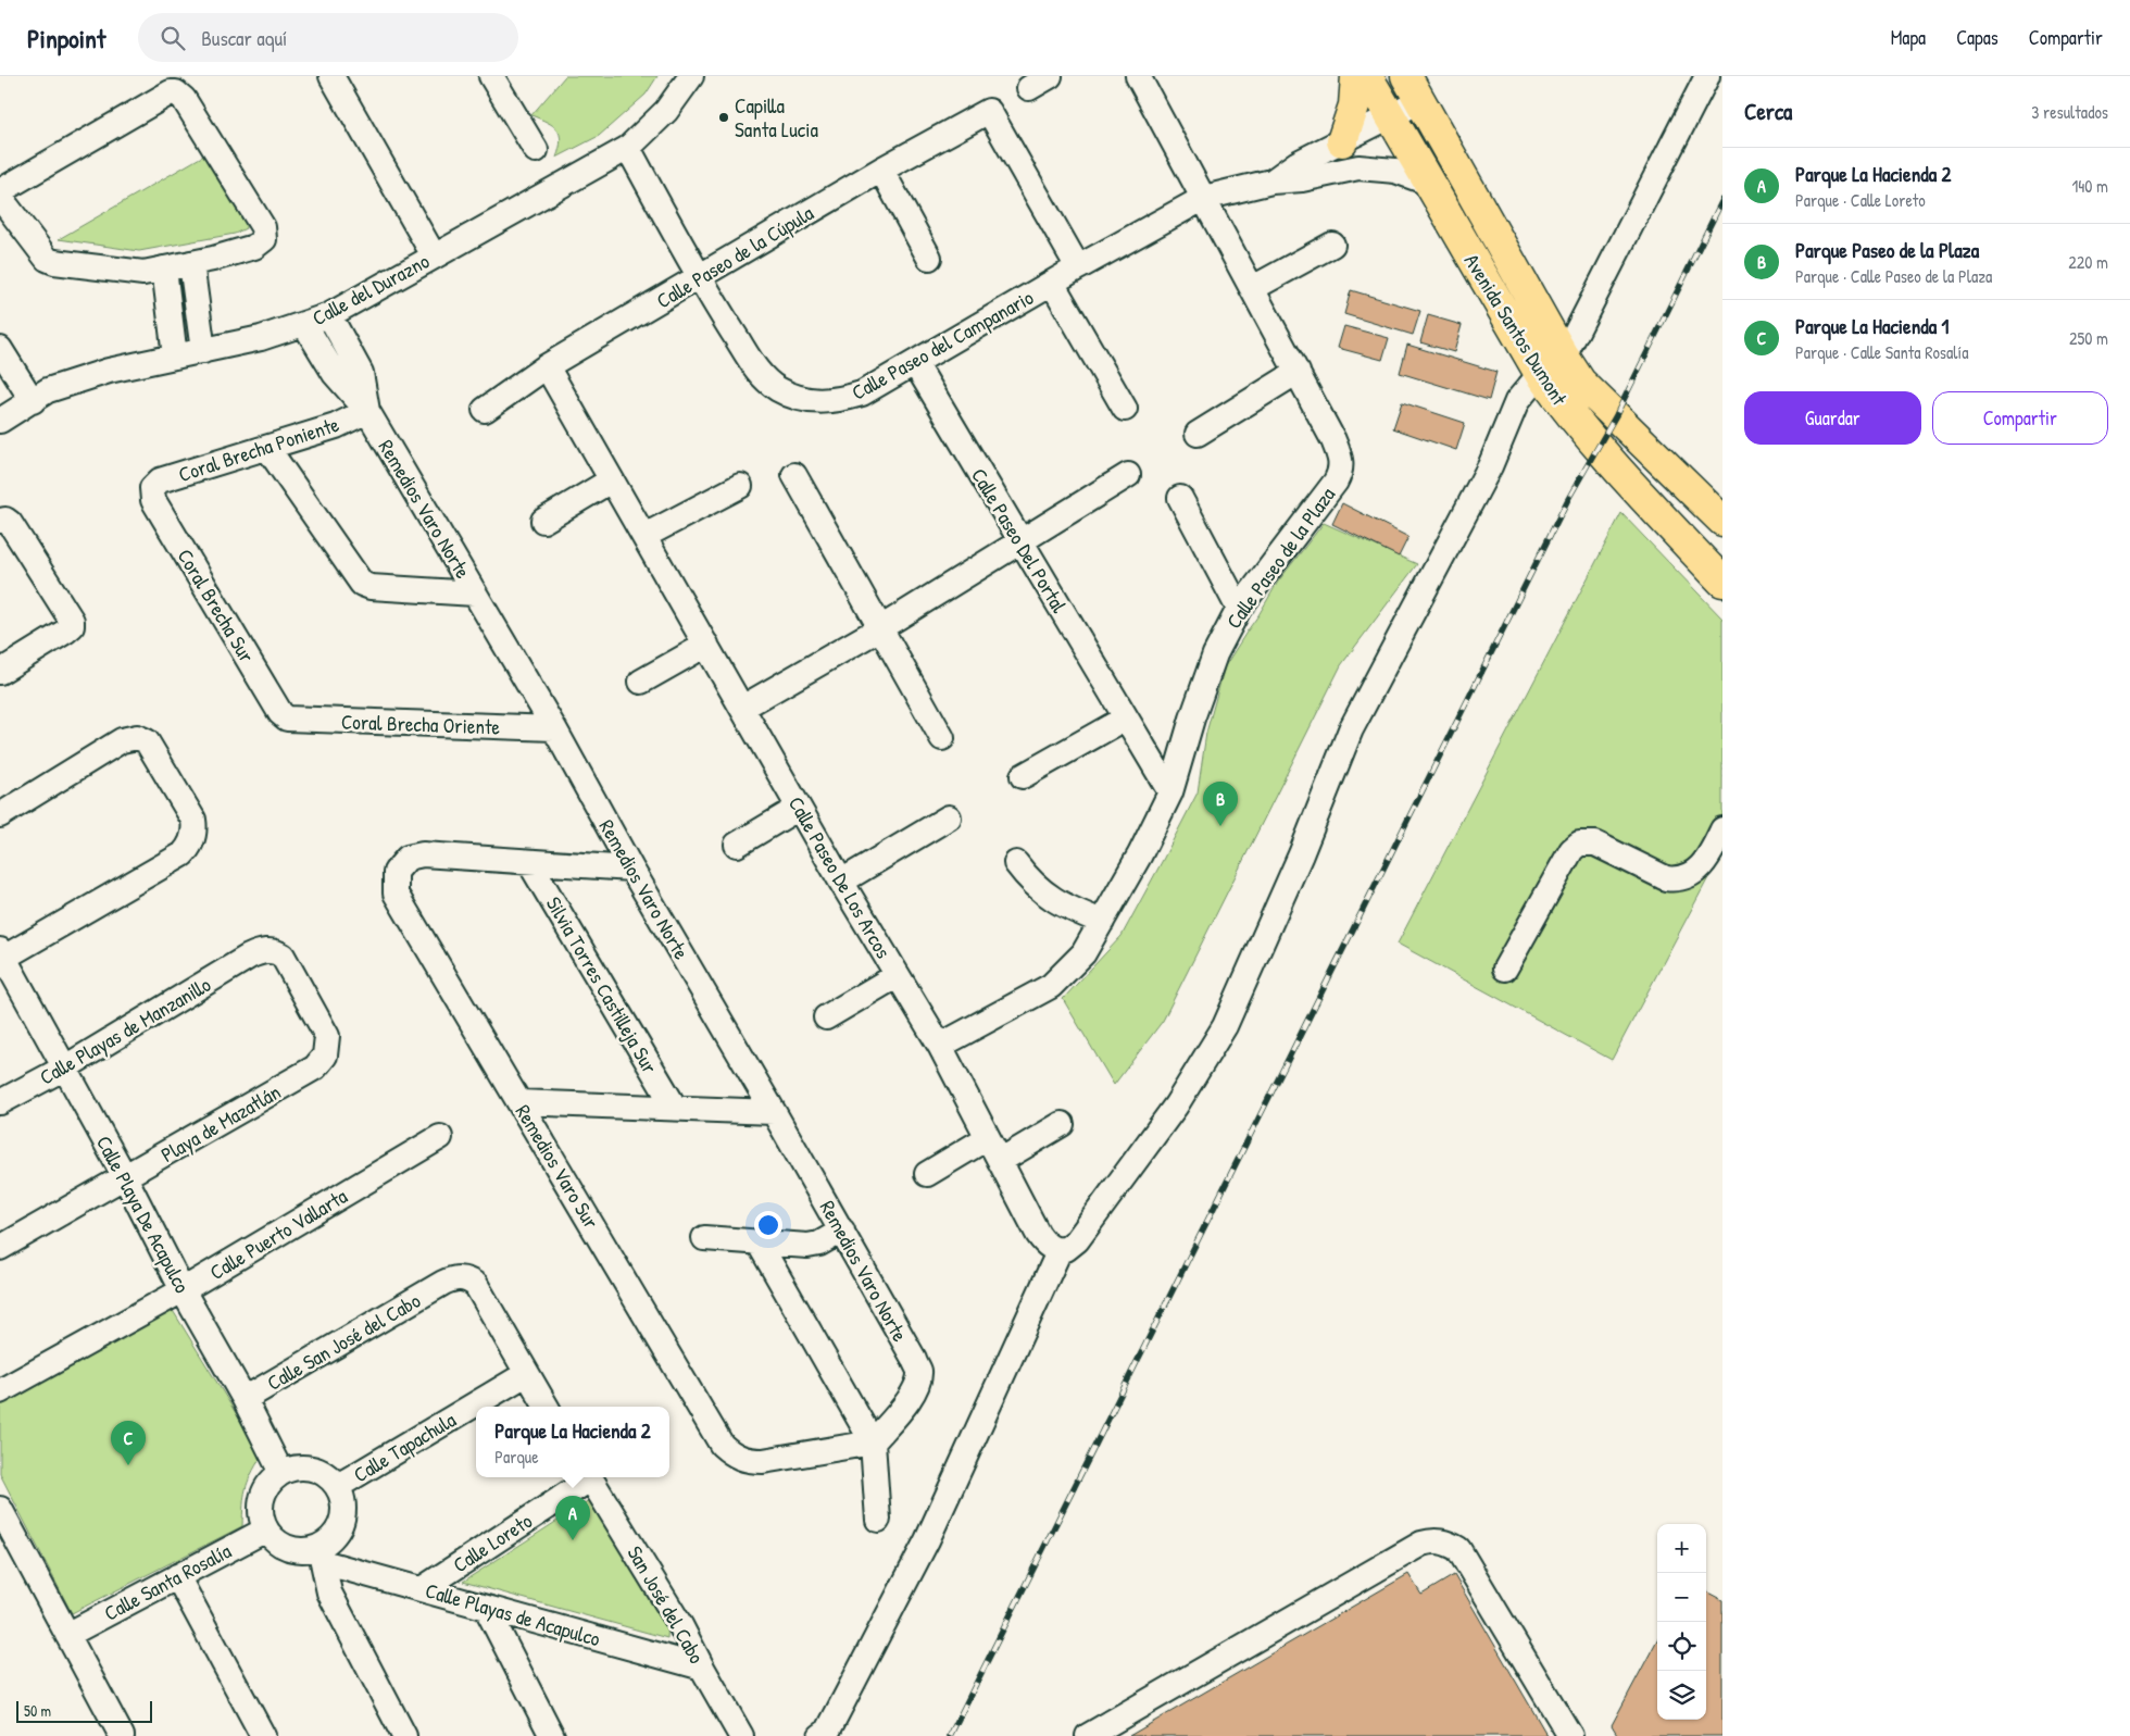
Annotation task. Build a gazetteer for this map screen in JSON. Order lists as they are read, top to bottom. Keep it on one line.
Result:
{"streets":{"main road":["Avenida Santos Dumont"],"street":["Calle Paseo de la Cúpula","Calle del Durazno","Calle Paseo del Campanario","Coral Brecha Poniente","Remedios Varo Norte","Calle Paseo Del Portal","Calle Paseo de la Plaza","Coral Brecha Sur","Coral Brecha Oriente","Calle Paseo De Los Arcos","Silvia Torres Castilleja Sur","Calle Playas de Manzanillo","Playa de Mazatlán","Remedios Varo Sur","Calle Playa De Acapulco","Calle Puerto Vallarta","Calle San José del Cabo","Calle Tapachula","Calle Loreto","Calle Santa Rosalía","San José del Cabo","Calle Playas de Acapulco"]},"crossings":[["Calle Paseo de la Cúpula","Calle Paseo del Campanario"],["Calle Paseo de la Cúpula","Calle Paseo De Los Arcos"],["Calle del Durazno","Calle Paseo del Campanario"],["Calle del Durazno","Remedios Varo Norte"],["Calle Paseo del Campanario","Calle Paseo Del Portal"],["Calle Paseo del Campanario","Calle Paseo de la Plaza"],["Coral Brecha Poniente","Remedios Varo Norte"],["Coral Brecha Poniente","Coral Brecha Sur"],["Remedios Varo Norte","Coral Brecha Oriente"],["Remedios Varo Norte","Remedios Varo Sur"],["Calle Paseo Del Portal","Calle Paseo de la Plaza"],["Calle Paseo de la Plaza","Calle Paseo De Los Arcos"],["Coral Brecha Sur","Coral Brecha Oriente"],["Silvia Torres Castilleja Sur","Remedios Varo Sur"],["Calle Playas de Manzanillo","Playa de Mazatlán"],["Calle Playas de Manzanillo","Calle Playa De Acapulco"],["Playa de Mazatlán","Calle Playa De Acapulco"],["Calle Playa De Acapulco","Calle Puerto Vallarta"],["Calle Playa De Acapulco","Calle San José del Cabo"],["Calle Playa De Acapulco","Calle Tapachula"],["Calle Playa De Acapulco","Calle Santa Rosalía"],["Calle Playa De Acapulco","Calle Playas de Acapulco"],["Calle San José del Cabo","Calle Tapachula"],["Calle Tapachula","Calle Santa Rosalía"],["Calle Tapachula","Calle Playas de Acapulco"],["Calle Loreto","Calle Playas de Acapulco"],["Calle Santa Rosalía","Calle Playas de Acapulco"],["San José del Cabo","Calle Playas de Acapulco"]],"places":["Capilla Santa Lucia"],"scale_bar":"50 m","page":{"header":"Pinpoint","search":"Buscar aquí","nav":["Mapa","Capas","Compartir"],"heading":["Cerca","3 resultados"],"list":[{"mark":"A","name":"Parque La Hacienda 2","note":"Parque · Calle Loreto","value":"140 m"},{"mark":"B","name":"Parque Paseo de la Plaza","note":"Parque · Calle Paseo de la Plaza","value":"220 m"},{"mark":"C","name":"Parque La Hacienda 1","note":"Parque · Calle Santa Rosalía","value":"250 m"}],"buttons":["Guardar","Compartir"],"pins":["B","C","A"],"popup":["Parque La Hacienda 2","Parque"],"map_buttons":["+","−"],"scale":"50 m"}}
